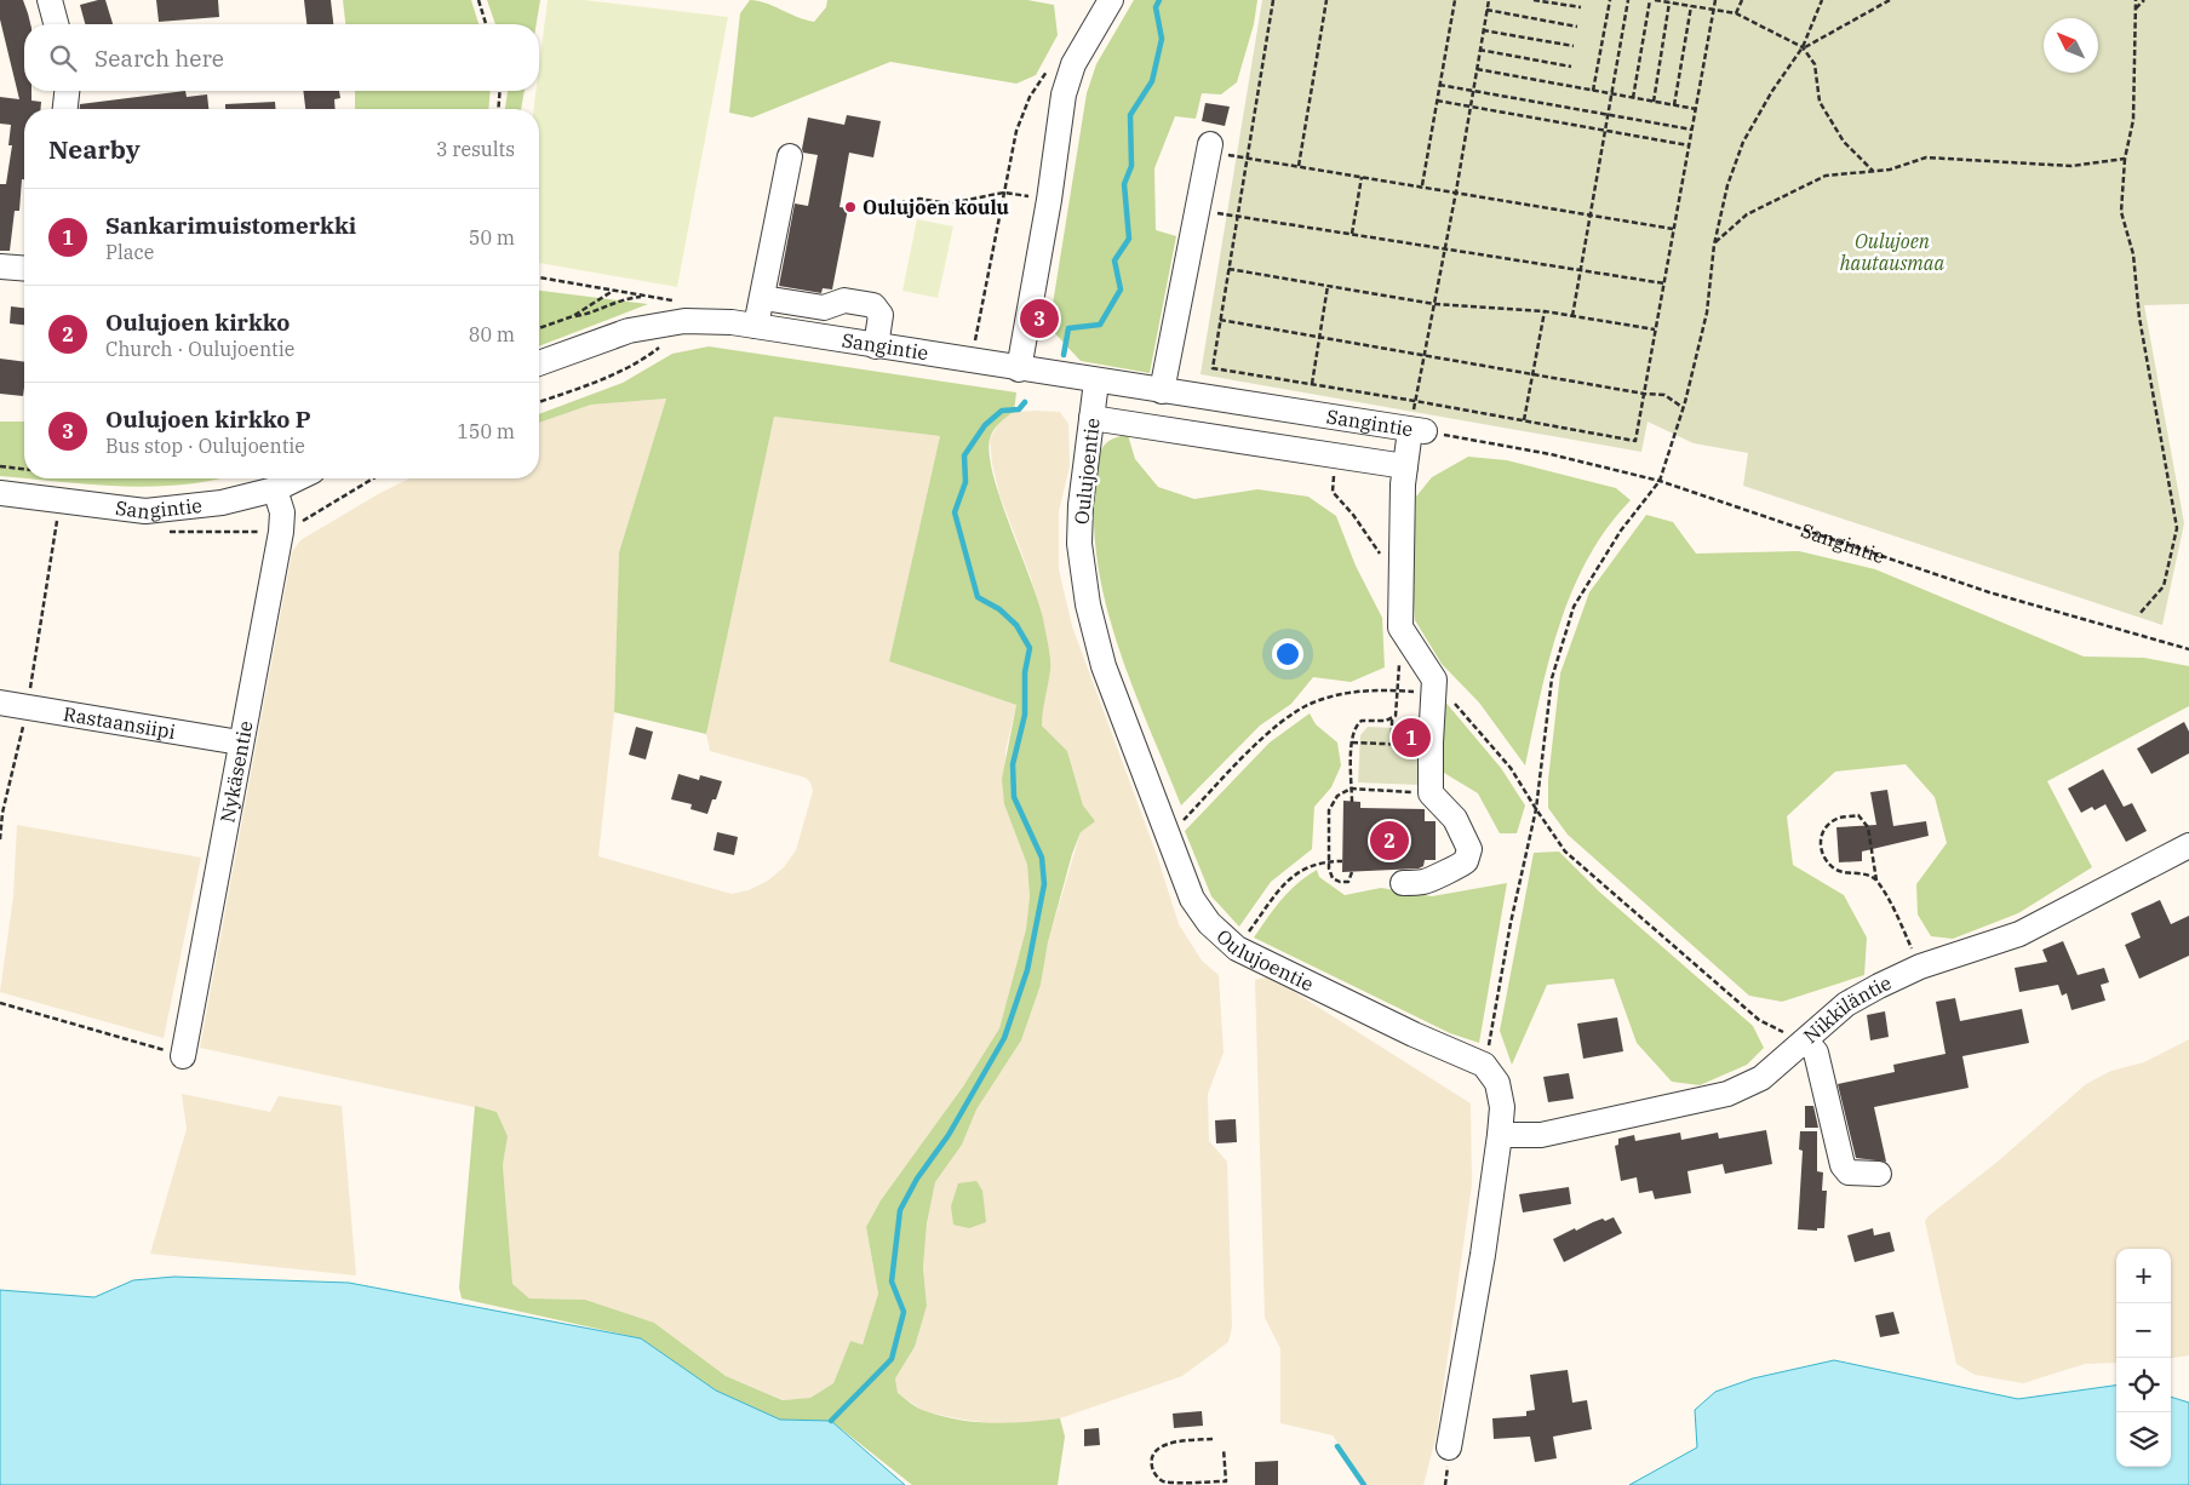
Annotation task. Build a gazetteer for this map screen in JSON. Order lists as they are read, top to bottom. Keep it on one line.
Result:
{"streets":{"street":["Sangintie","Oulujoentie","Rastaansiipi","Nykäsentie","Nikkiläntie"]},"crossings":[["Sangintie","Oulujoentie"],["Sangintie","Nykäsentie"],["Rastaansiipi","Nykäsentie"]],"parks":["Oulujoen hautausmaa"],"places":["Oulujoen koulu"],"north":"top left","page":{"search":"Search here","heading":["Nearby","3 results"],"list":[{"mark":"1","name":"Sankarimuistomerkki","note":"Place","value":"50 m"},{"mark":"2","name":"Oulujoen kirkko","note":"Church · Oulujoentie","value":"80 m"},{"mark":"3","name":"Oulujoen kirkko P","note":"Bus stop · Oulujoentie","value":"150 m"}],"pins":["3","1","2"],"map_buttons":["+","−"]}}
